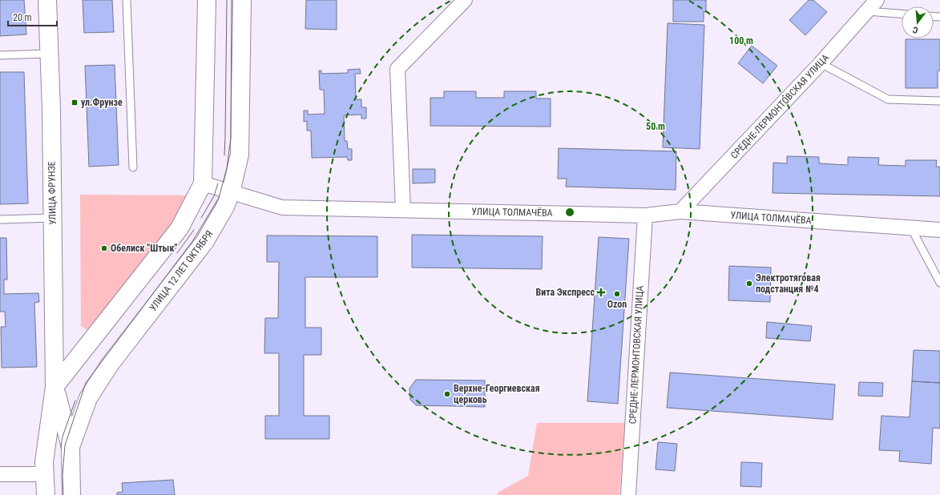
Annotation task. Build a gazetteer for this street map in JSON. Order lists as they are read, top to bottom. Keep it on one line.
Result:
{"streets":{"main road":["УЛИЦА ФРУНЗЕ","УЛИЦА 12 ЛЕТ ОКТЯБРЯ"],"street":["СРЕДНЕ-ЛЕРМОНТОВСКАЯ УЛИЦА","УЛИЦА ТОЛМАЧЁВА"]},"crossings":[["СРЕДНЕ-ЛЕРМОНТОВСКАЯ УЛИЦА","УЛИЦА ТОЛМАЧЁВА"],["УЛИЦА ФРУНЗЕ","УЛИЦА 12 ЛЕТ ОКТЯБРЯ"],["УЛИЦА ТОЛМАЧЁВА","УЛИЦА 12 ЛЕТ ОКТЯБРЯ"]],"places":{"transit":["ул.Фрунзе"],"other":["Обелиск \"Штык\"","Электротяговая подстанция №4","Ozon","Верхне-Георгиевская церковь"],"health":["Вита Экспресс"]},"scale_bar":"20 m","north":"bottom","rings":["100 m","50 m"]}
